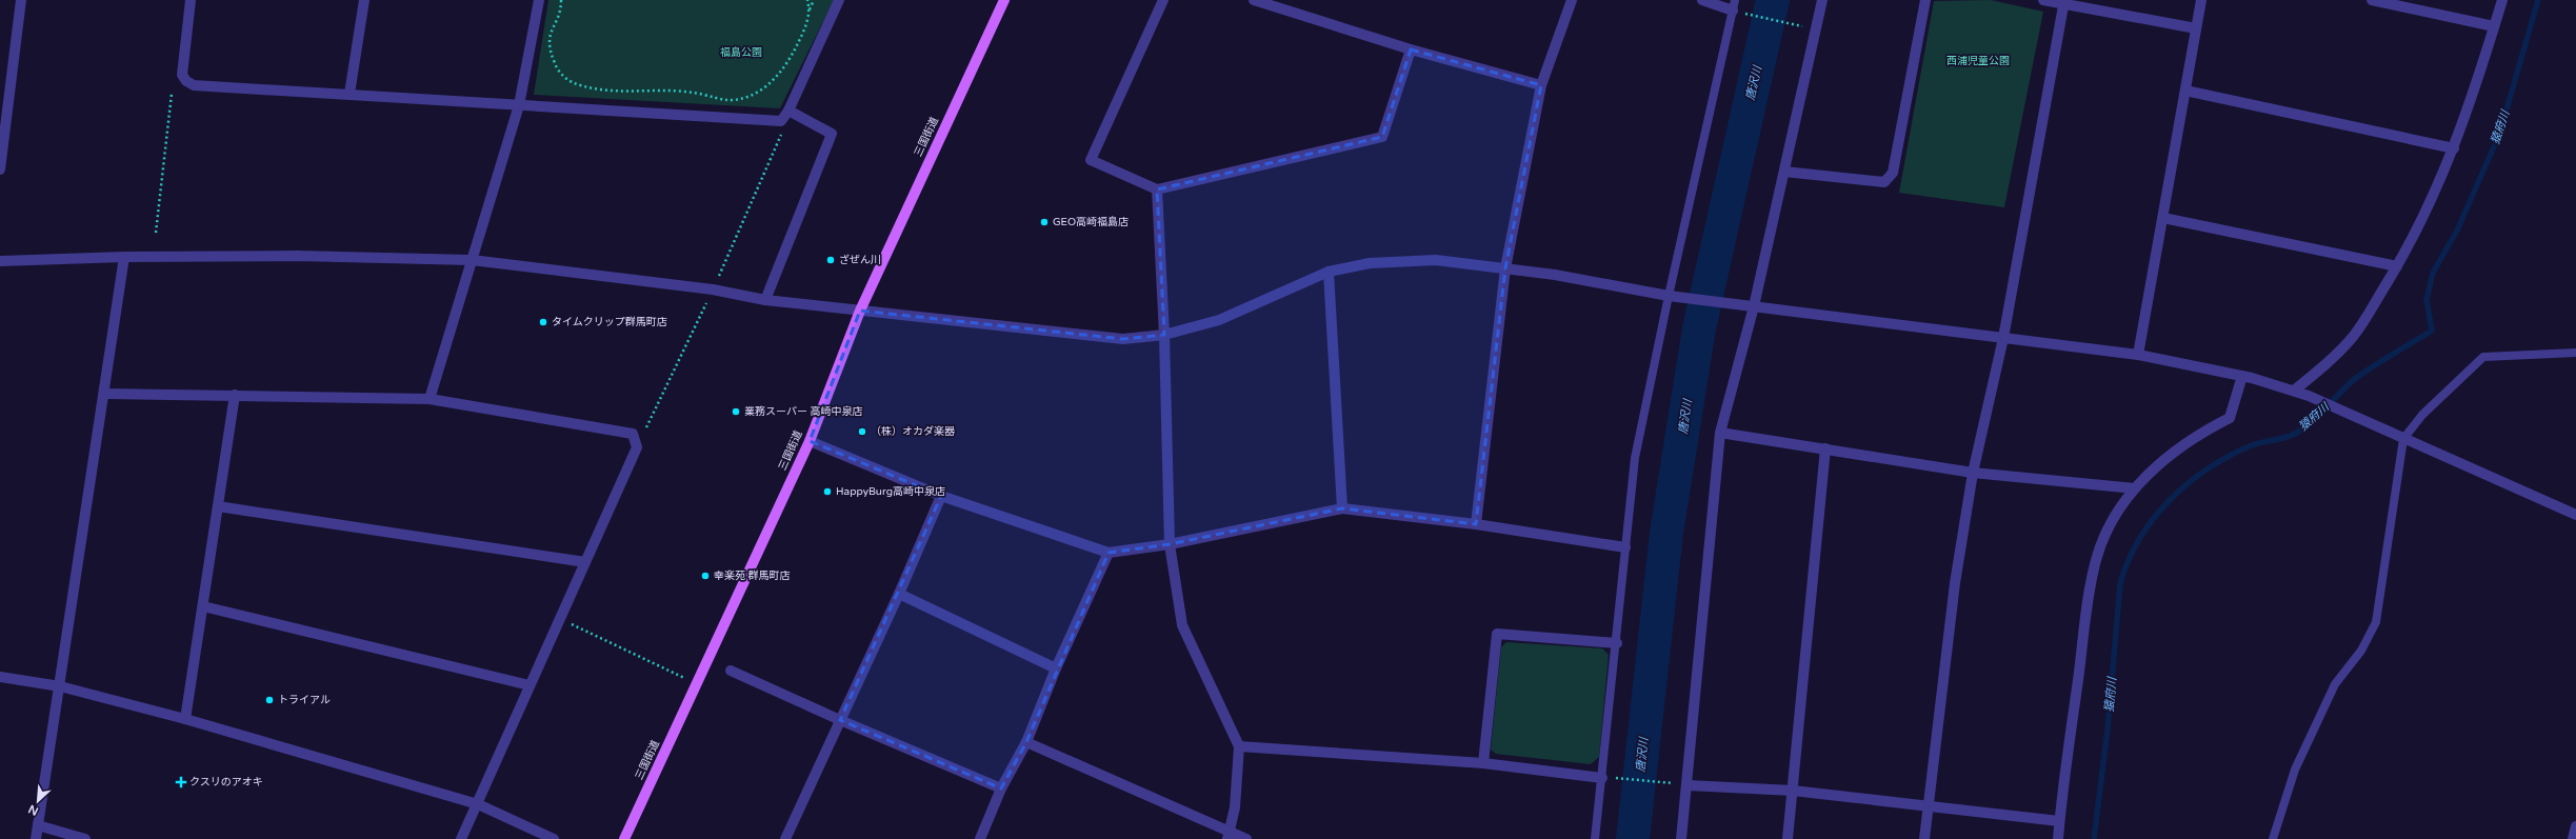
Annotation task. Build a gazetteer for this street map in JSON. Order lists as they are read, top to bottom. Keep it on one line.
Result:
{"streets":{"main road":["三国街道"]},"water":["唐沢川","猿府川"],"parks":["福島公園","西浦児童公園"],"places":{"other":["GEO高崎福島店","ざぜん川","タイムクリップ群馬町店","業務スーパー 高崎中泉店","（株）オカダ楽器","HappyBurg高崎中泉店","幸楽苑 群馬町店","トライアル"],"health":["クスリのアオキ"]},"north":"bottom left"}
